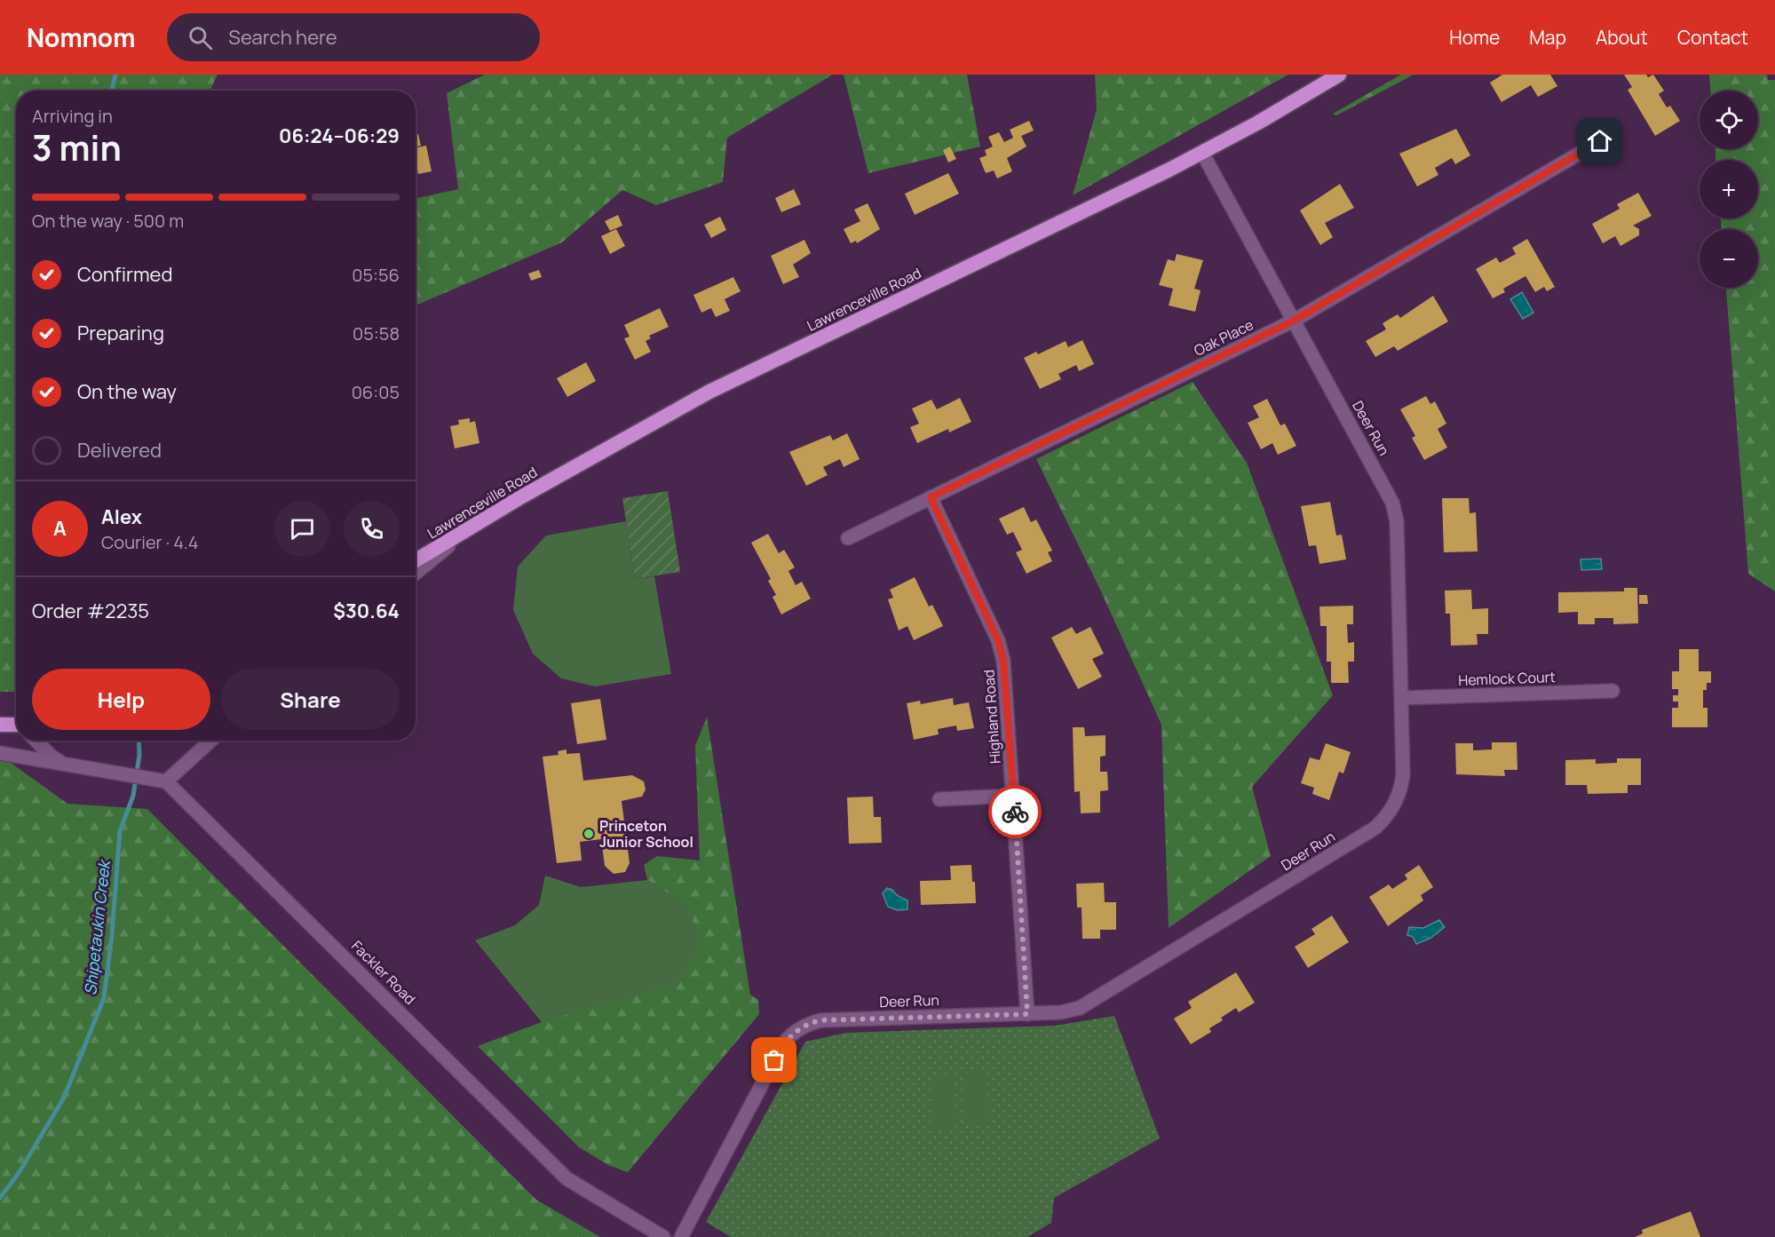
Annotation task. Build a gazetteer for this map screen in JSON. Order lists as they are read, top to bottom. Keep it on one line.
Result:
{"streets":{"highway":["Lawrenceville Road"],"street":["Oak Place","Deer Run","Hemlock Court","Highland Road","Fackler Road"]},"crossings":[["Lawrenceville Road","Deer Run"],["Oak Place","Deer Run"],["Oak Place","Highland Road"],["Deer Run","Hemlock Court"],["Deer Run","Highland Road"]],"water":["Shipetaukin Creek"],"places":["Princeton Junior School"],"page":{"header":"Nomnom","search":"Search here","nav":["Home","Map","About","Contact"],"map_buttons":["+","−"],"heading":["3 min","Arriving in","06:24–06:29"],"panel":["Alex","Courier · 4.4","Order #2235","$30.64"],"bar":"On the way · 500 m","list":[["Confirmed","05:56"],["Preparing","05:58"],["On the way","06:05"],"Delivered"],"round":"A","buttons":["Help","Share"]}}
